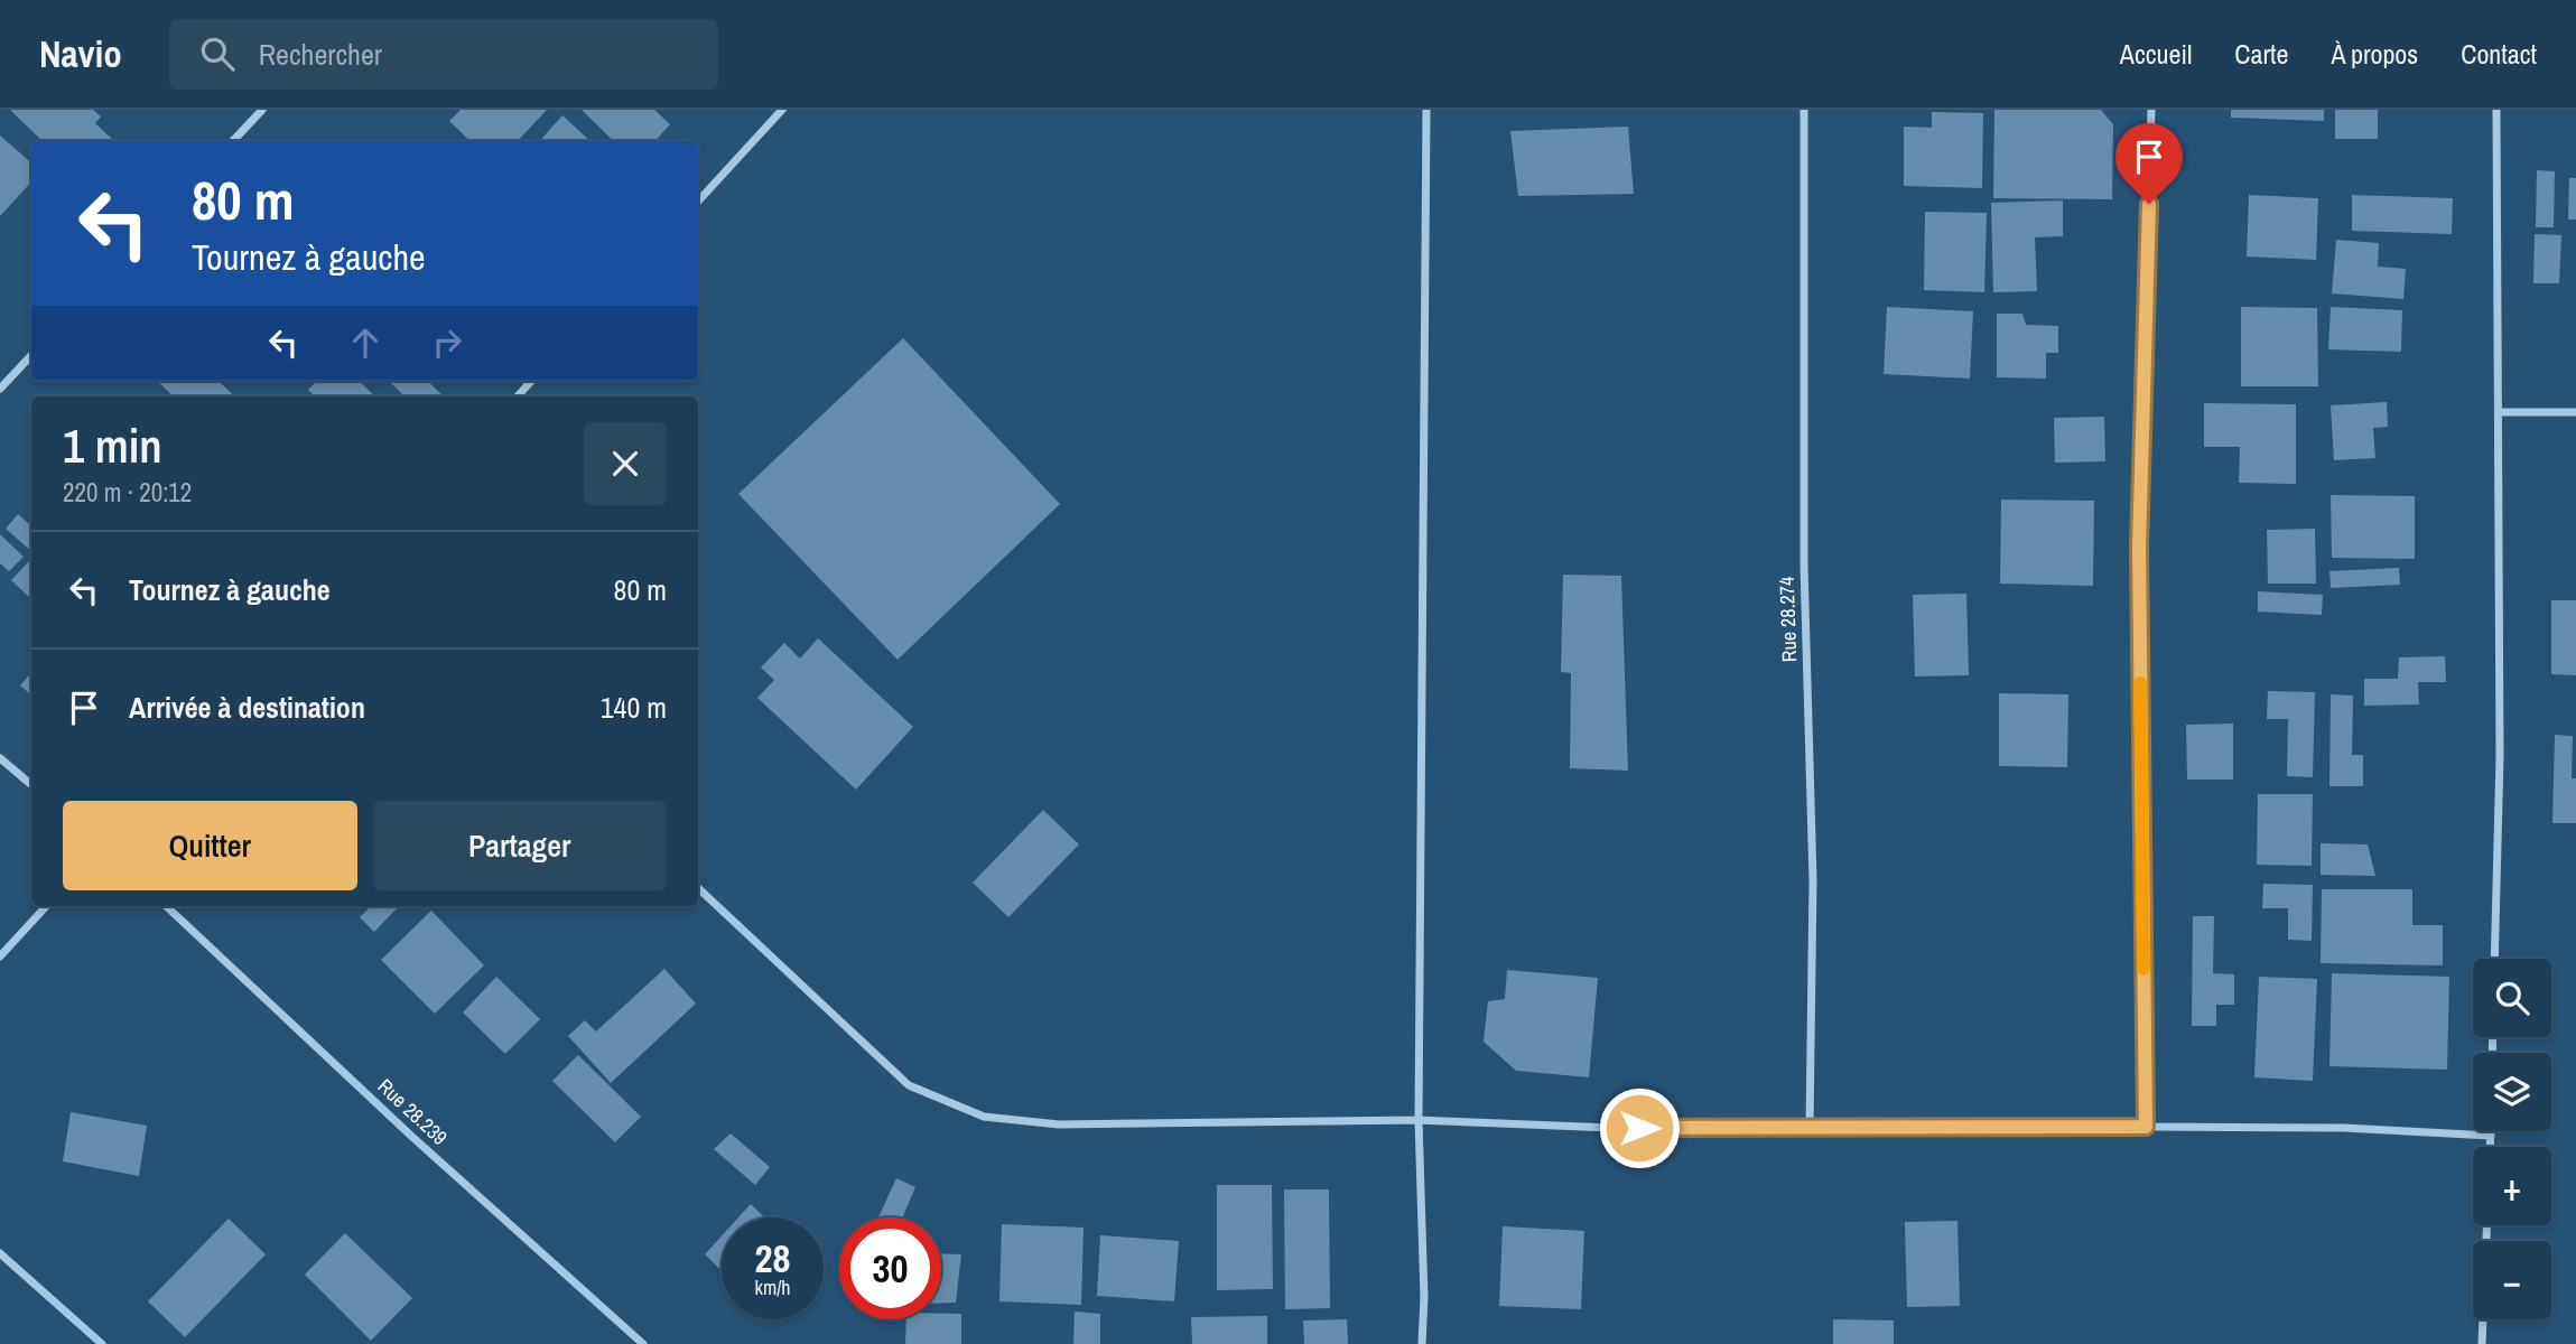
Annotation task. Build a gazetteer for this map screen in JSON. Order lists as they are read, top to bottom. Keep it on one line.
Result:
{"streets":{"street":["Rue 28.274","Rue 28.239"]},"page":{"header":"Navio","search":"Rechercher","nav":["Accueil","Carte","À propos","Contact"],"turn":["80 m","Tournez à gauche"],"heading":["1 min","220 m · 20:12"],"list":[{"name":"Tournez à gauche","value":"80 m"},{"name":"Arrivée à destination","value":"140 m"}],"buttons":["Quitter","Partager"],"map_buttons":["+","−"],"speed":"28 km/h","limit":"30"}}
